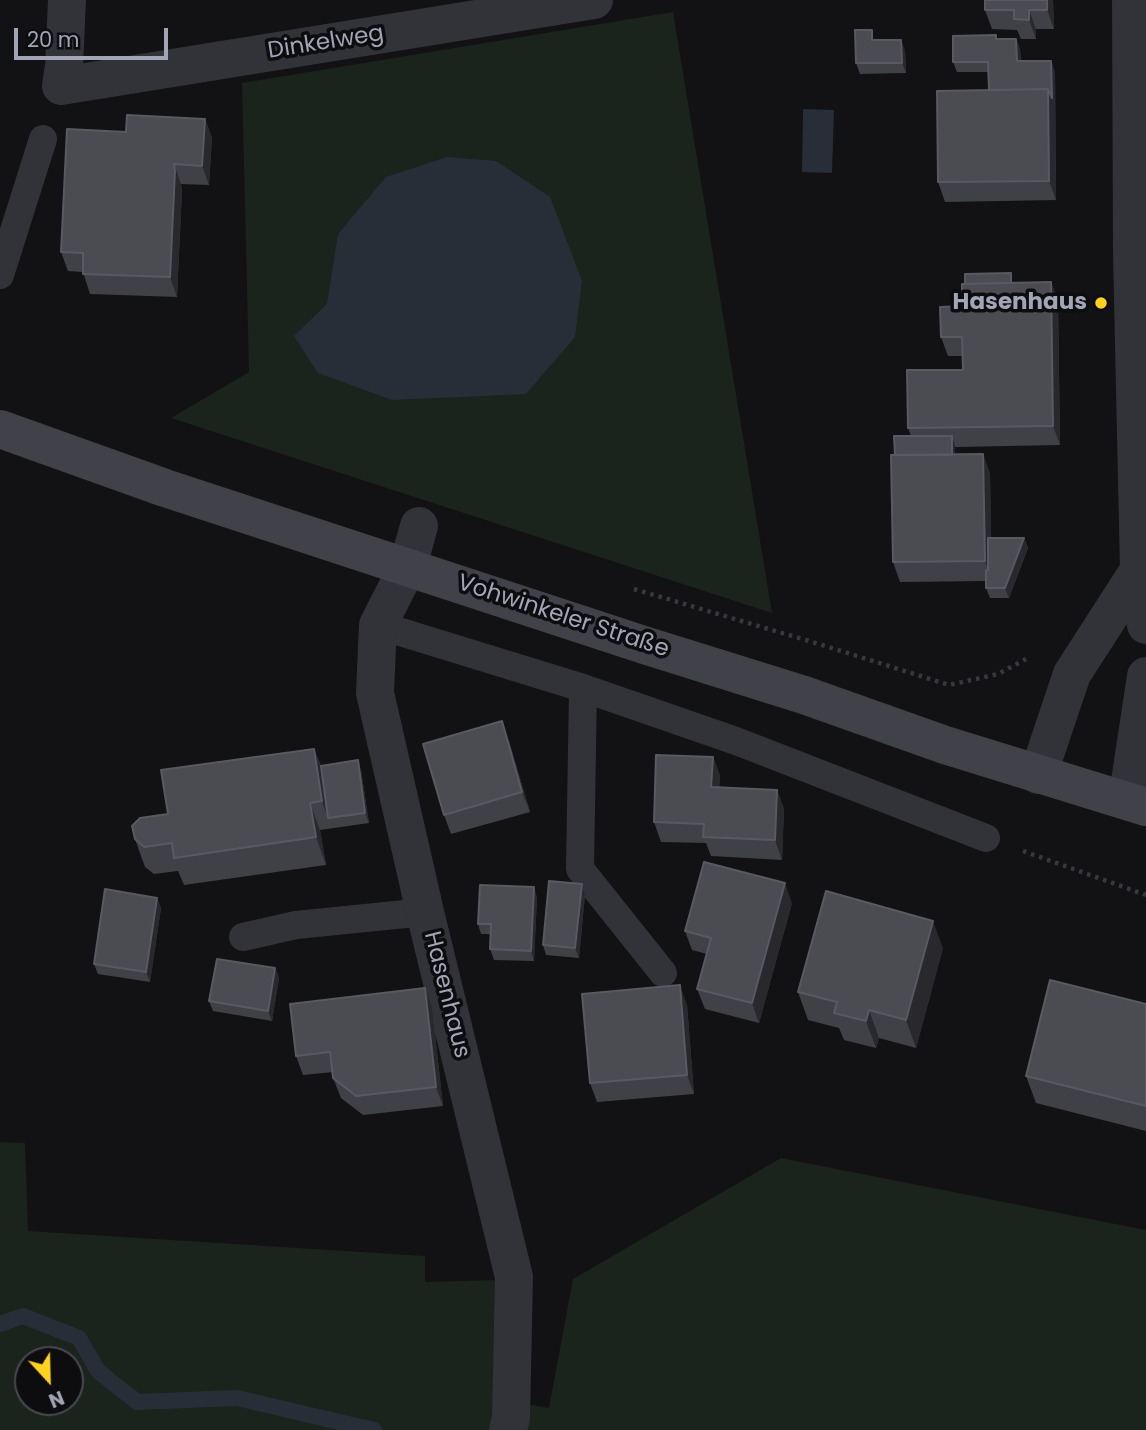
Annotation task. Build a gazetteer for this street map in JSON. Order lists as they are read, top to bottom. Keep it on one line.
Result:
{"streets":{"main road":["Vohwinkeler Straße"],"street":["Dinkelweg","Hasenhaus"]},"crossings":[["Vohwinkeler Straße","Hasenhaus"]],"places":["Hasenhaus"],"scale_bar":"20 m","north":"bottom"}
